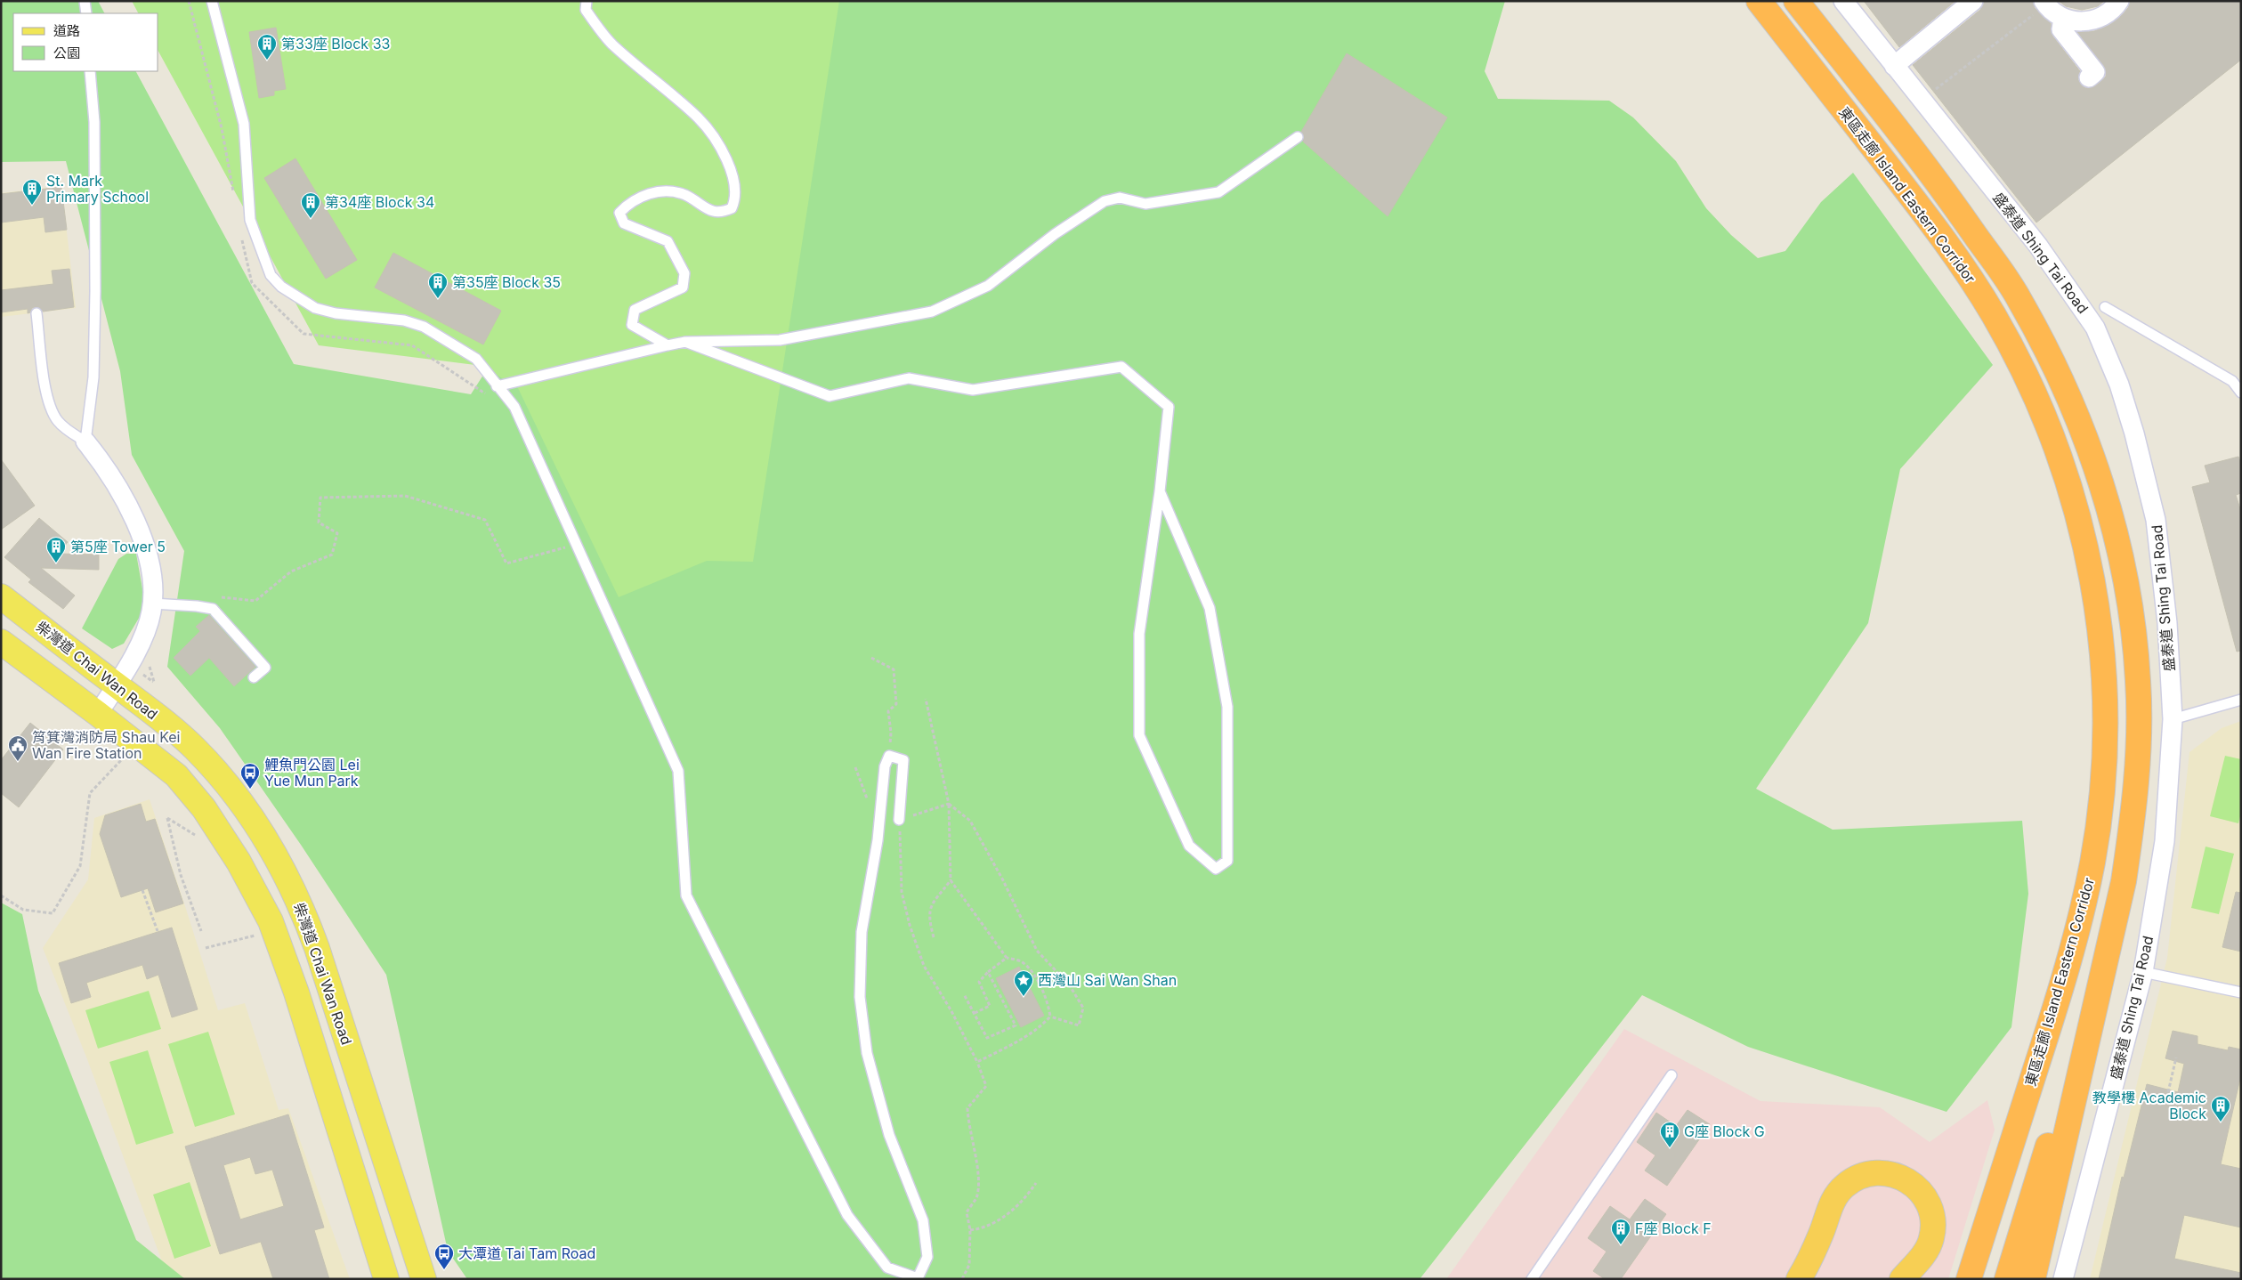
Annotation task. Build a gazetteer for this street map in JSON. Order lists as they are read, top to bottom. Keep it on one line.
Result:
{"streets":{"highway":["東區走廊 Island Eastern Corridor"],"main road":["柴灣道 Chai Wan Road"],"street":["盛泰道 Shing Tai Road"]},"places":{"building":["第33座 Block 33","St. Mark Primary School","第34座 Block 34","第35座 Block 35","第5座 Tower 5","教學樓 Academic Block","G座 Block G","F座 Block F"],"public building":["筲箕灣消防局 Shau Kei Wan Fire Station"],"bus stop":["鯉魚門公園 Lei Yue Mun Park","大潭道 Tai Tam Road"],"place":["西灣山 Sai Wan Shan"]},"legend":["道路","公園"]}
